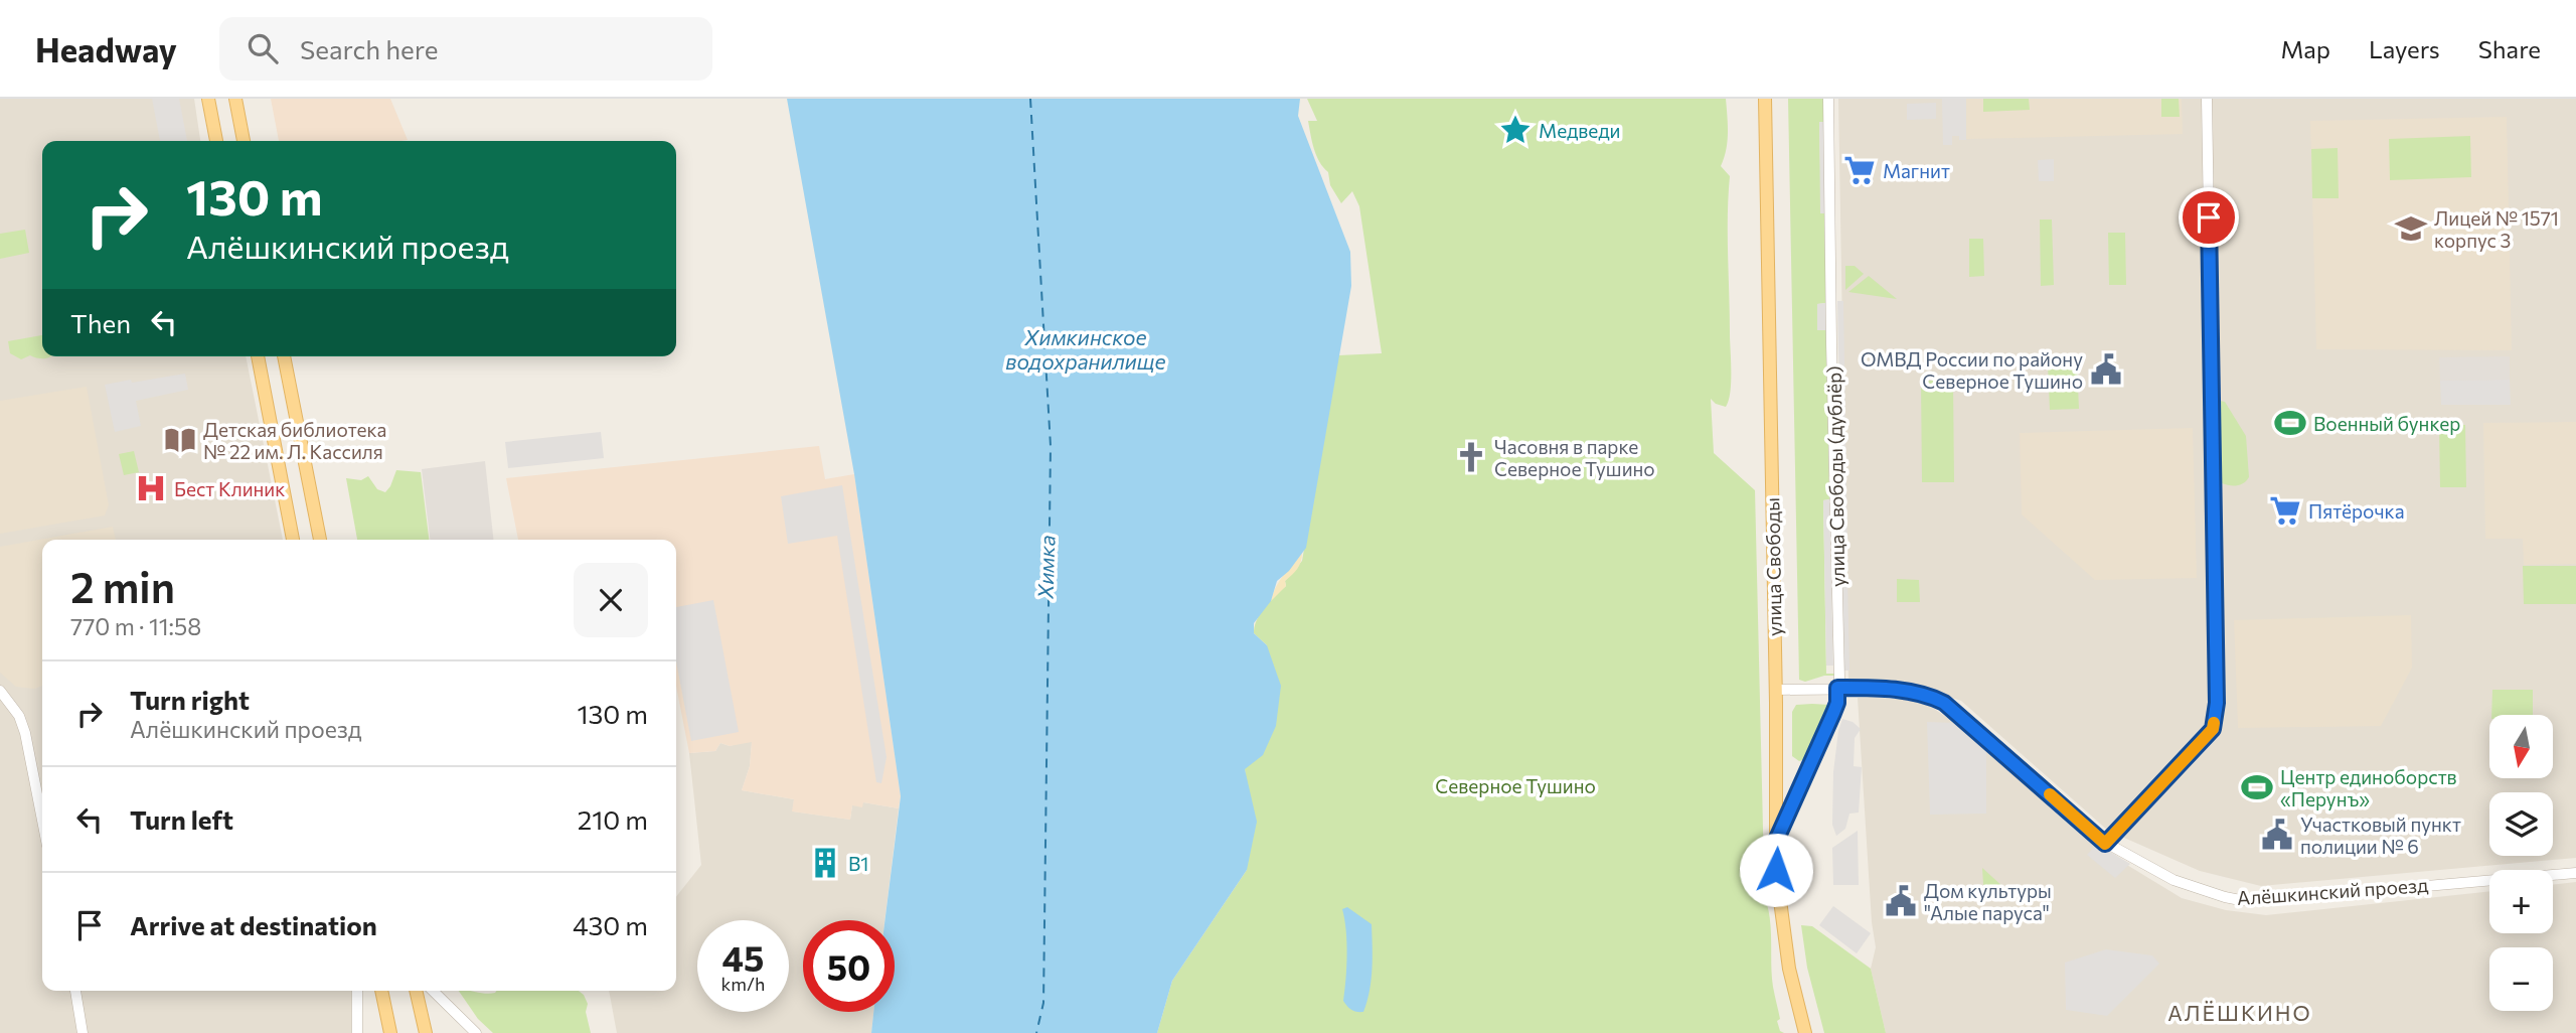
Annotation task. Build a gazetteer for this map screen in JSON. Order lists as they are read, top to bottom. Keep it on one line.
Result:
{"streets":{"main road":["улица Свободы"],"street":["улица Свободы (дублёр)","Алёшкинский проезд"]},"crossings":[["улица Свободы (дублёр)","улица Свободы"],["улица Свободы (дублёр)","Алёшкинский проезд"],["улица Свободы","Алёшкинский проезд"]],"districts":["АЛЁШКИНО"],"water":["Химкинское водохранилище","Химка"],"parks":["Северное Тушино"],"places":{"place":["Медведи"],"supermarket":["Магнит","Пятёрочка"],"school or university":["Лицей № 1571 корпус 3"],"public building":["ОМВД России по району Северное Тушино","Участковый пункт полиции № 6","Дом культуры \"Алые паруса\""],"sports":["Военный бункер","Центр единоборств «Перунъ»"],"library":["Детская библиотека № 22 им. Л. Кассиля"],"church":["Часовня в парке Северное Тушино"],"hospital":["Бест Клиник"],"building":["B1"]},"north":"bottom","page":{"header":"Headway","search":"Search here","nav":["Map","Layers","Share"],"turn":["130 m","Алёшкинский проезд"],"then":"Then","heading":["2 min","770 m · 11:58"],"list":[{"name":"Turn right","note":"Алёшкинский проезд","value":"130 m"},{"name":"Turn left","value":"210 m"},{"name":"Arrive at destination","value":"430 m"}],"map_buttons":["+","−"],"speed":"45 km/h","limit":"50"}}
